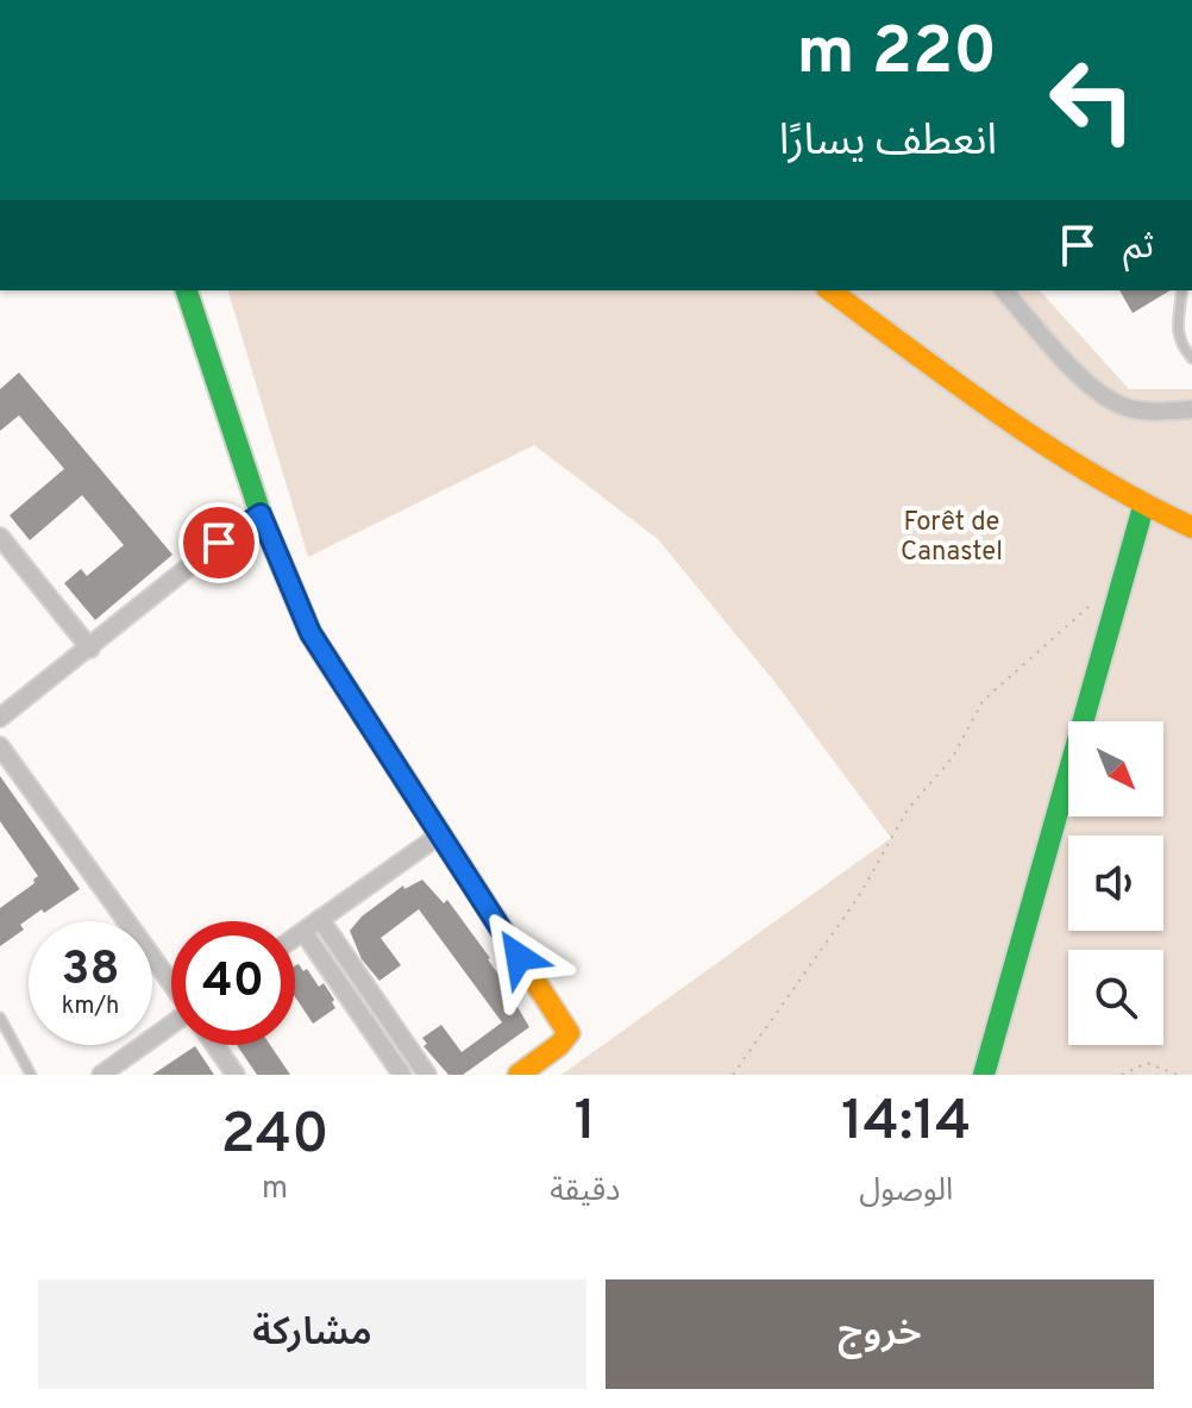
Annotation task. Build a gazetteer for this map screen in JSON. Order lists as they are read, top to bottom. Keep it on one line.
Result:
{"parks":["Forêt de Canastel"],"north":"bottom right","page":{"turn":["220 m","انعطف يسارًا"],"then":"ثم","speed":"38 km/h","limit":"40","eta":["14:14","الوصول","1","دقيقة","240","m"],"buttons":["خروج","مشاركة"]}}
